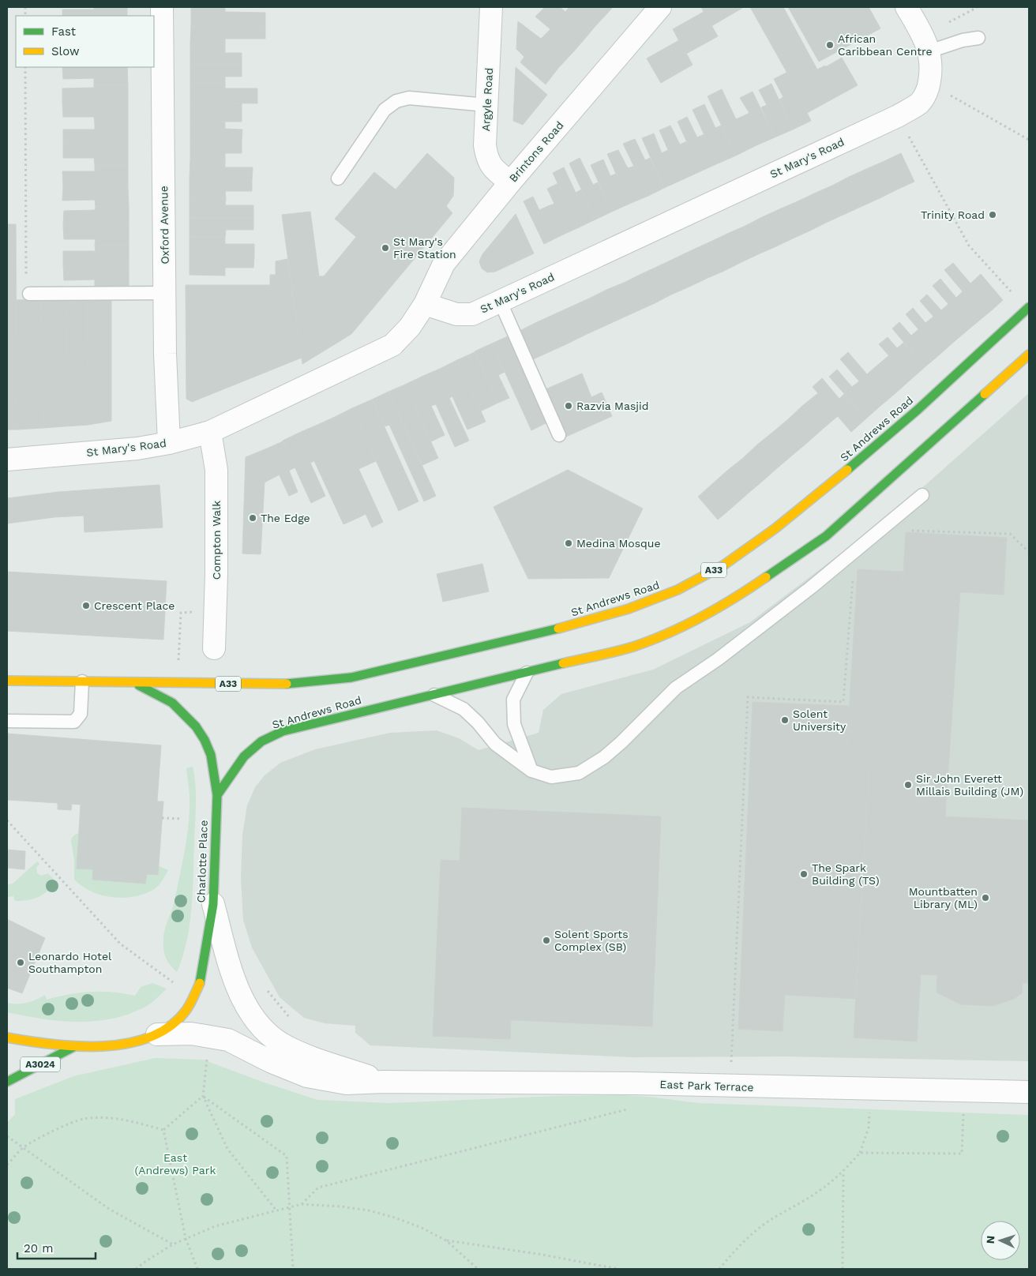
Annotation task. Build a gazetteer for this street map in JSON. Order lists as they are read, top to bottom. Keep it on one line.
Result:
{"streets":{"main road":["St Andrews Road","A33","Charlotte Place","A3024"],"street":["Argyle Road","Brintons Road","St Mary's Road","Oxford Avenue","Compton Walk","East Park Terrace"]},"crossings":[["Argyle Road","Brintons Road"],["Brintons Road","St Mary's Road"],["St Mary's Road","Oxford Avenue"],["St Mary's Road","Compton Walk"],["St Andrews Road","Charlotte Place"],["Charlotte Place","A3024"],["Charlotte Place","East Park Terrace"]],"parks":["East (Andrews) Park"],"places":["African Caribbean Centre","Trinity Road","St Mary's Fire Station","Razvia Masjid","The Edge","Medina Mosque","Crescent Place","Solent University","Sir John Everett Millais Building (JM)","The Spark Building (TS)","Mountbatten Library (ML)","Solent Sports Complex (SB)","Leonardo Hotel Southampton"],"legend":["Fast","Slow"],"scale_bar":"20 m","north":"left"}
